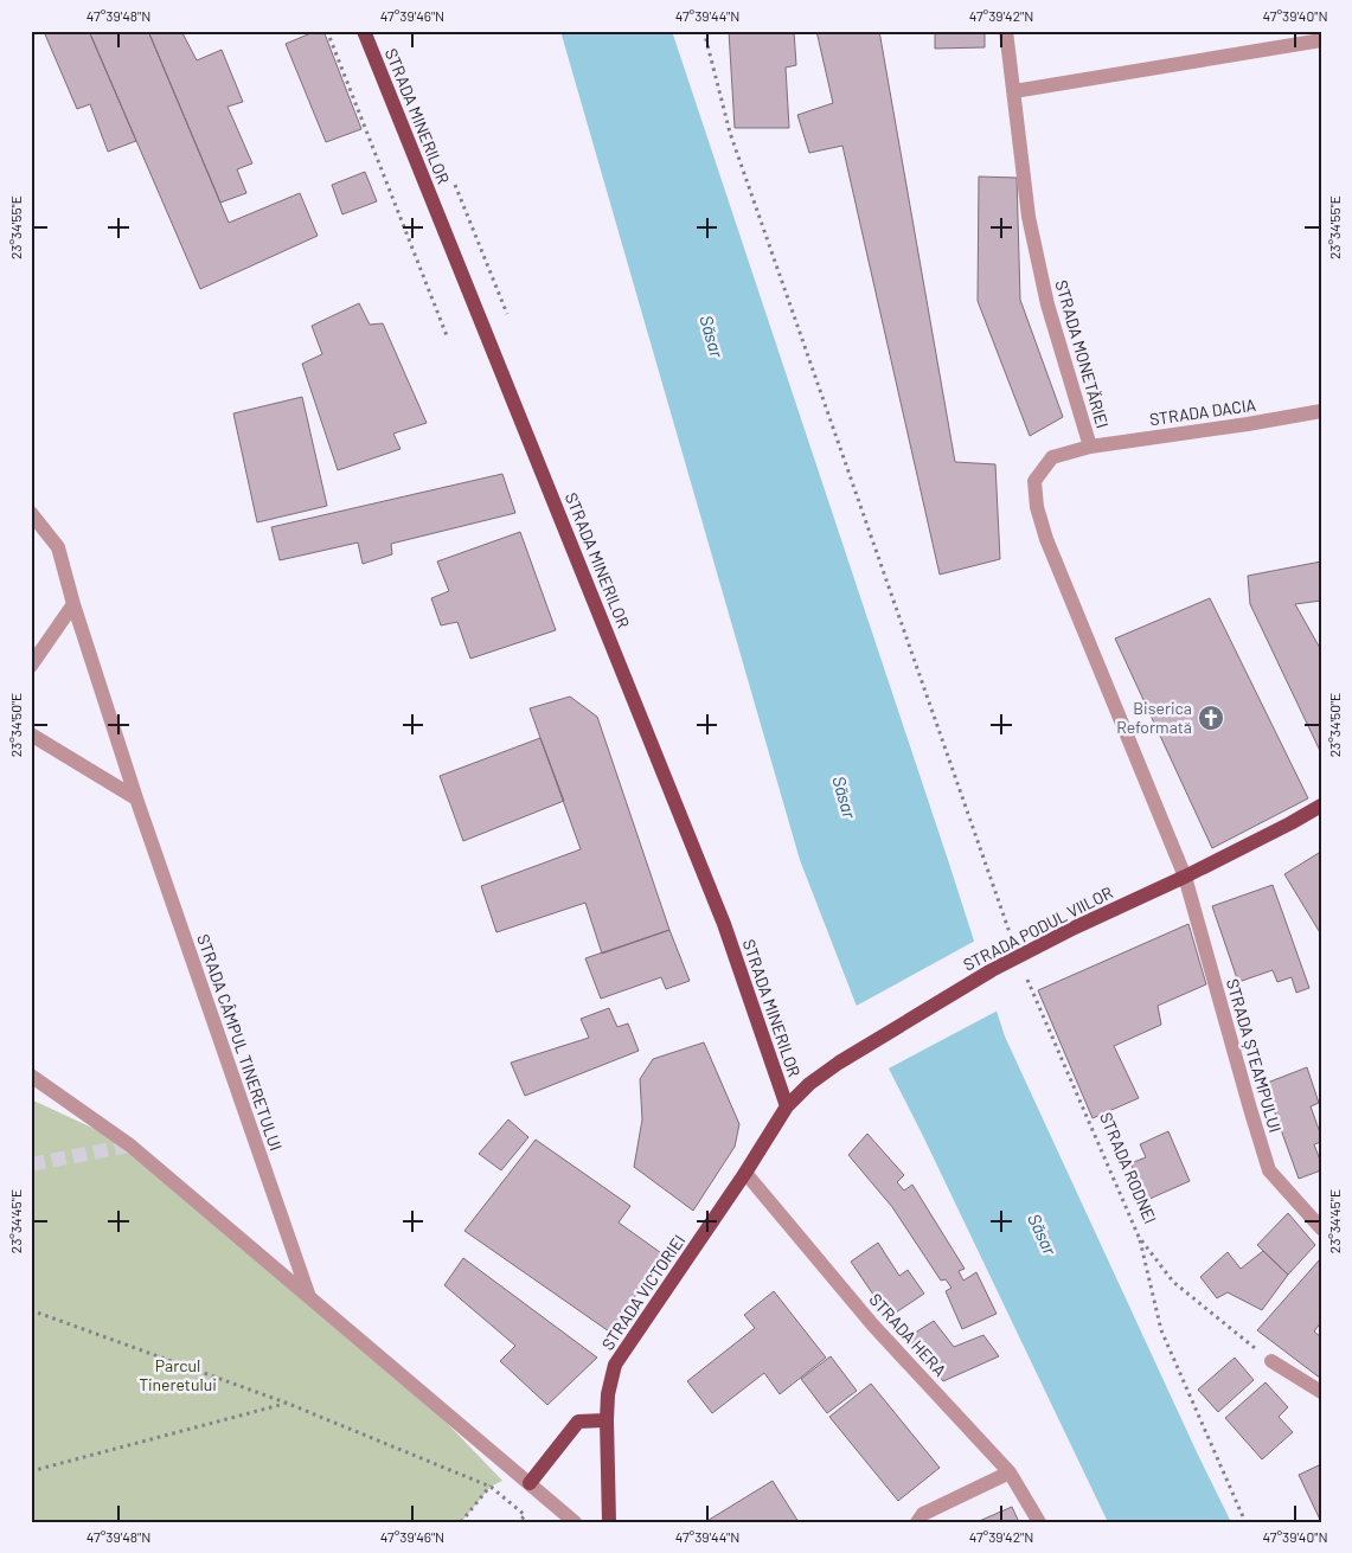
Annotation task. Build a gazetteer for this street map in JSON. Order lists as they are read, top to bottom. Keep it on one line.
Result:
{"streets":{"main road":["STRADA MINERILOR","STRADA PODUL VIILOR","STRADA VICTORIEI"],"street":["STRADA MONETĂRIEI","STRADA DACIA","STRADA CÂMPUL TINERETULUI","STRADA ȘTEAMPULUI","STRADA HERA"],"path":["STRADA RODNEI"]},"crossings":[["STRADA MINERILOR","STRADA PODUL VIILOR"],["STRADA MINERILOR","STRADA VICTORIEI"],["STRADA MONETĂRIEI","STRADA DACIA"],["STRADA MONETĂRIEI","STRADA PODUL VIILOR"],["STRADA MONETĂRIEI","STRADA ȘTEAMPULUI"],["STRADA PODUL VIILOR","STRADA ȘTEAMPULUI"],["STRADA PODUL VIILOR","STRADA RODNEI"],["STRADA PODUL VIILOR","STRADA VICTORIEI"],["STRADA VICTORIEI","STRADA HERA"]],"water":["Săsar"],"parks":["Parcul Tineretului"],"places":{"church":["Biserica Reformată"]},"coordinates":["47°39'48\"N","47°39'46\"N","47°39'44\"N","47°39'42\"N","47°39'40\"N","23°34'55\"E","23°34'50\"E","23°34'45\"E"]}
